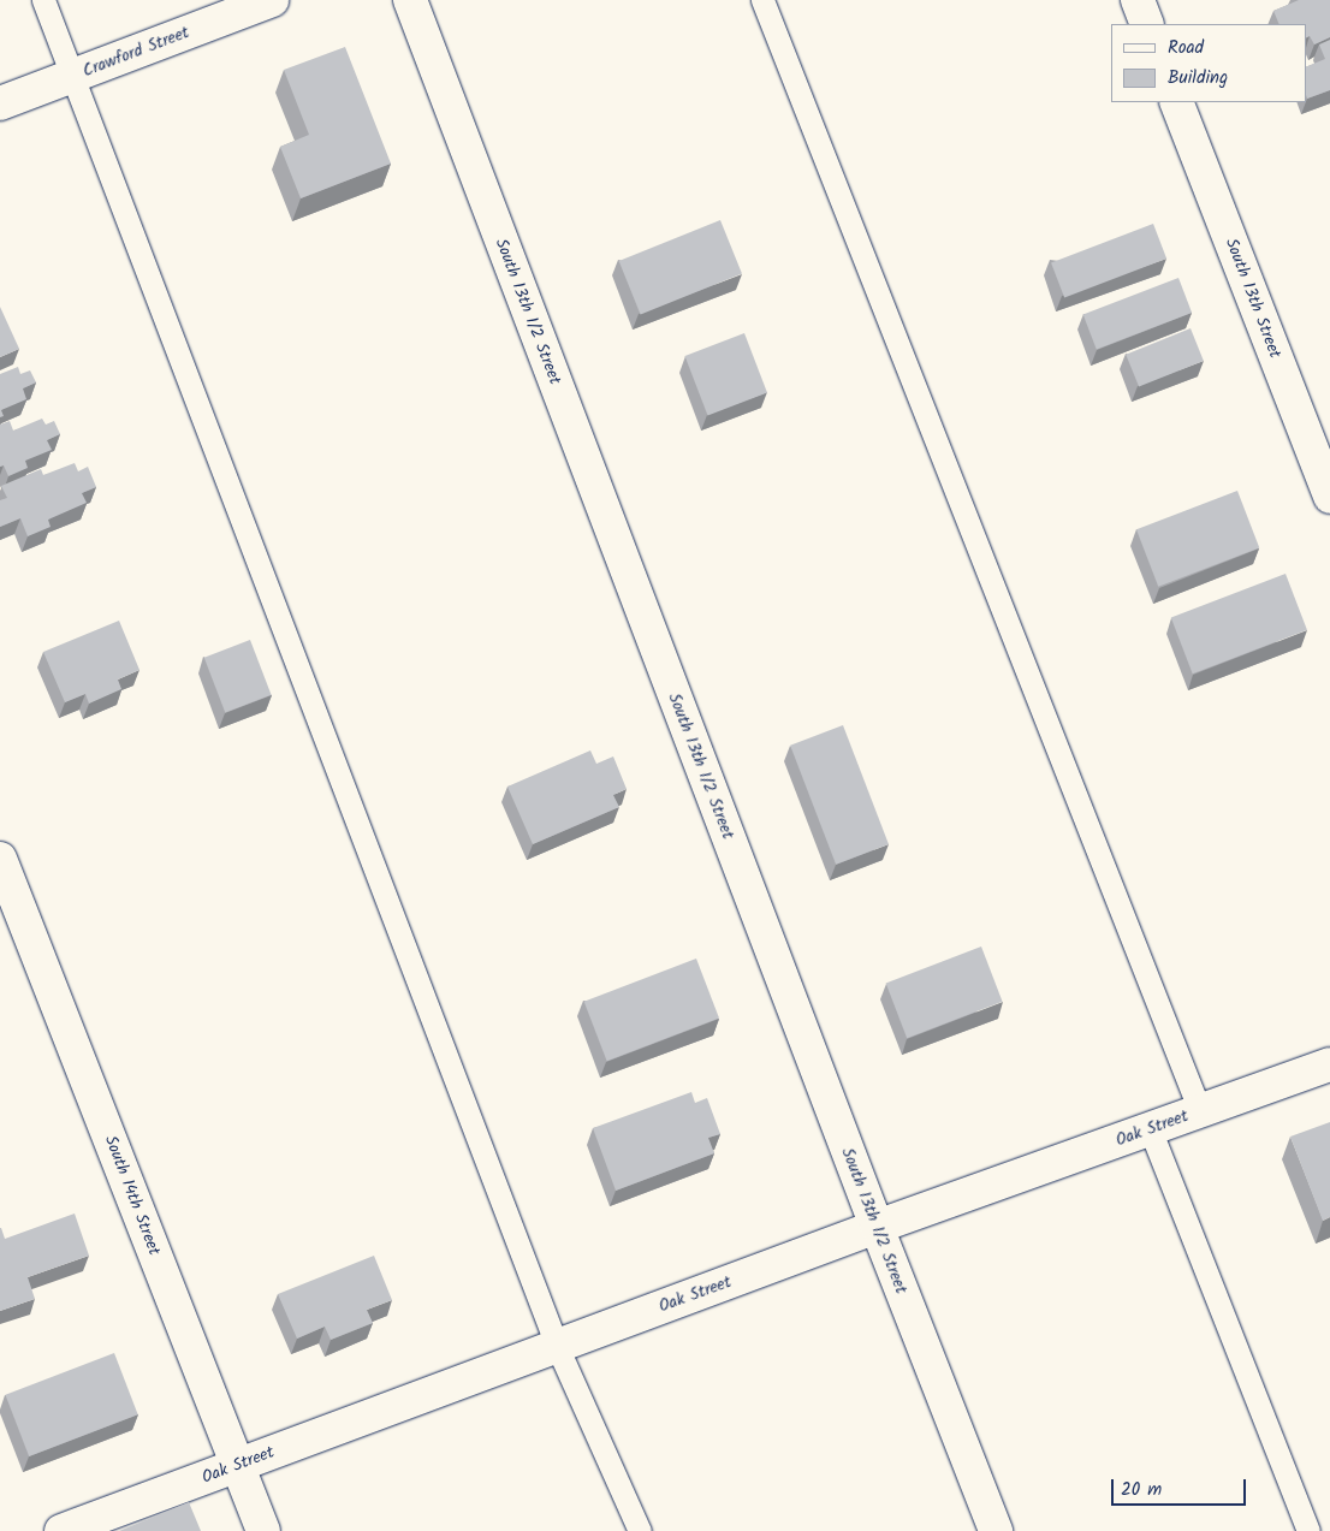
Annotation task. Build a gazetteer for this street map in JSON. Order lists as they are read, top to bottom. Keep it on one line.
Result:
{"streets":{"street":["Crawford Street","South 13th Street","South 13th 1/2 Street","Oak Street","South 14th Street"]},"crossings":[["South 13th 1/2 Street","Oak Street"],["Oak Street","South 14th Street"]],"legend":["Road","Building"],"scale_bar":"20 m"}
